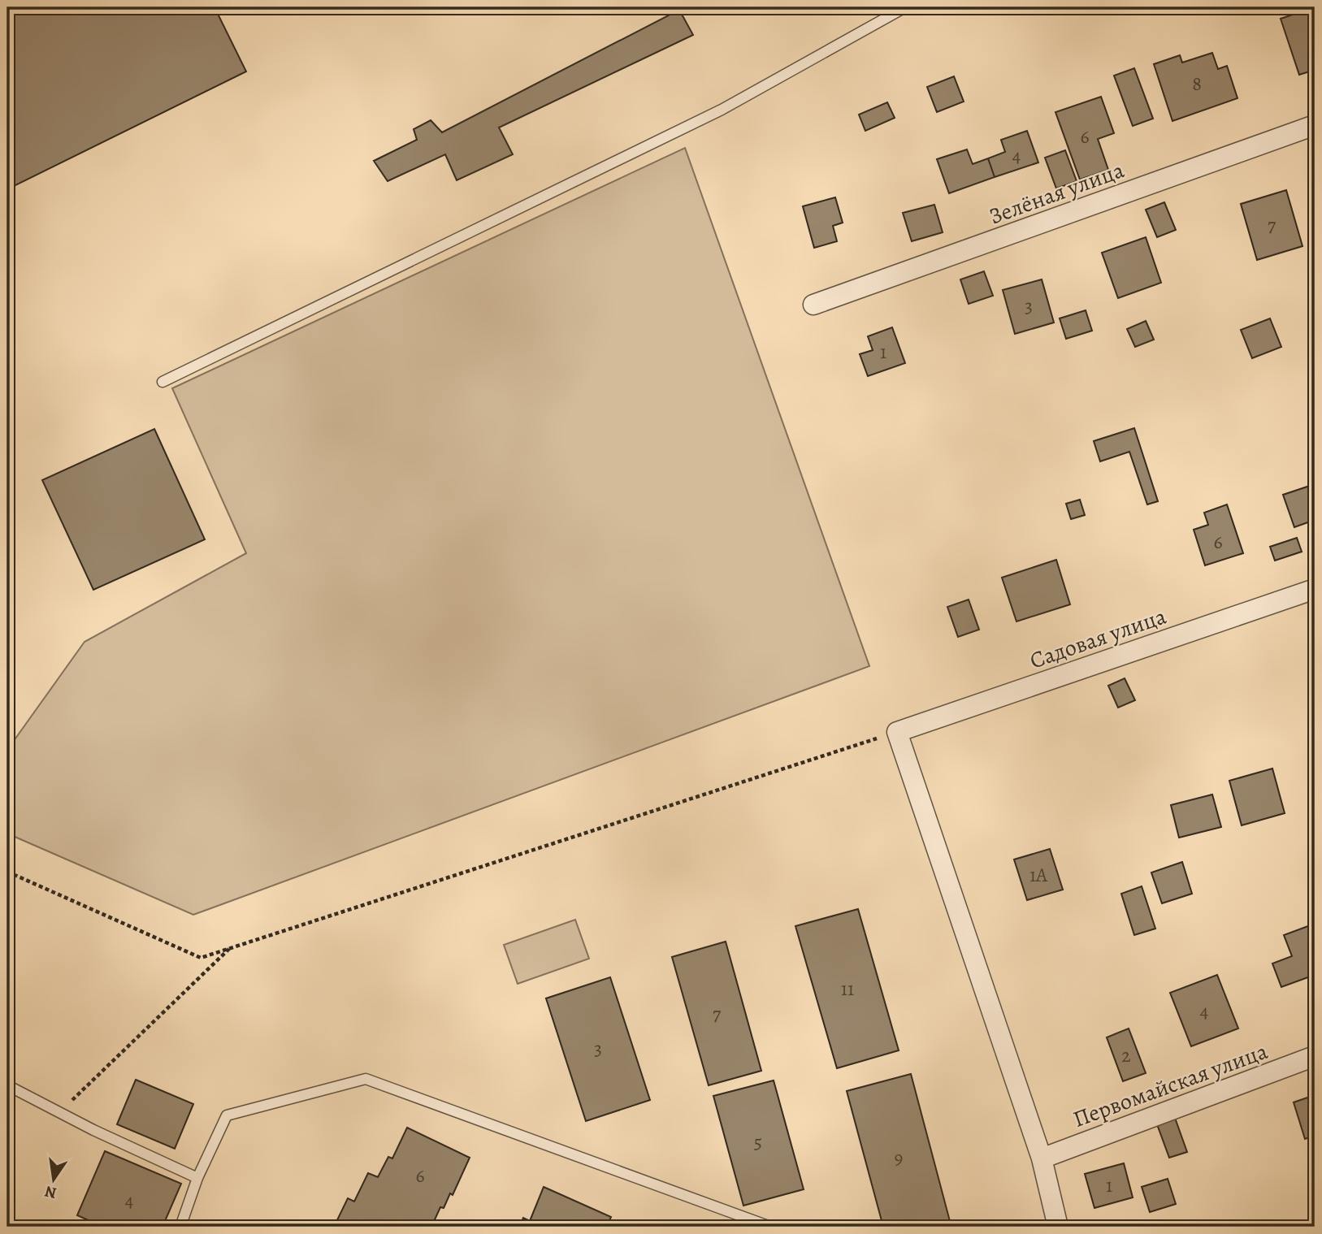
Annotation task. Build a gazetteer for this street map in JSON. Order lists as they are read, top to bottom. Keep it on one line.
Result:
{"streets":{"street":["Зелёная улица","Садовая улица","Первомайская улица"]},"house_numbers":["8","6","4","7","3","1","6","1А","11","4","7","3","2","5","9","6","1","4"],"north":"bottom"}
